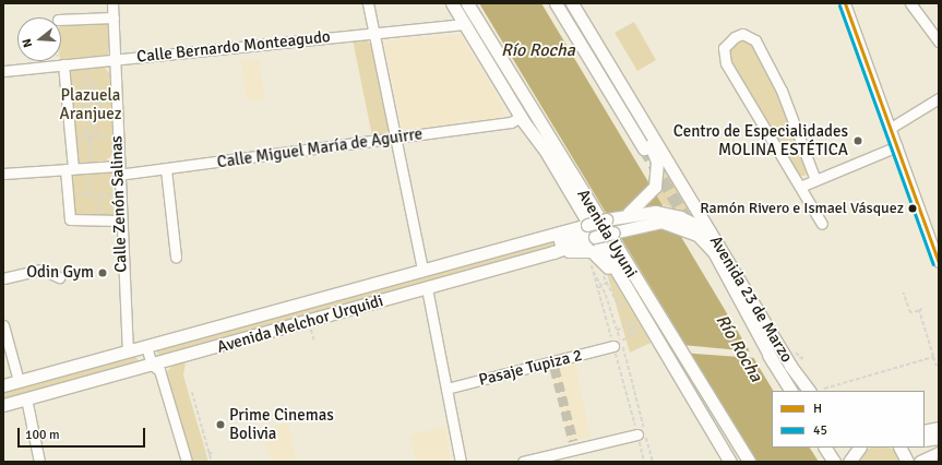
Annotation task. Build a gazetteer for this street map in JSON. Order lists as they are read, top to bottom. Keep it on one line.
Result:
{"streets":{"main road":["Avenida Uyuni","Avenida 23 de Marzo","Avenida Melchor Urquidi"],"street":["Calle Bernardo Monteagudo","Calle Miguel María de Aguirre","Calle Zenón Salinas","Pasaje Tupiza 2"]},"crossings":[["Calle Bernardo Monteagudo","Calle Zenón Salinas"],["Calle Bernardo Monteagudo","Avenida Uyuni"],["Calle Miguel María de Aguirre","Calle Zenón Salinas"],["Calle Miguel María de Aguirre","Avenida Uyuni"],["Calle Zenón Salinas","Avenida Melchor Urquidi"]],"water":["Río Rocha"],"parks":["Plazuela Aranjuez"],"places":["Centro de Especialidades MOLINA ESTÉTICA","Ramón Rivero e Ismael Vásquez","Odin Gym","Prime Cinemas Bolivia"],"lines":["transit line H","transit line 45"],"legend":["H","45"],"scale_bar":"100 m","north":"left"}
